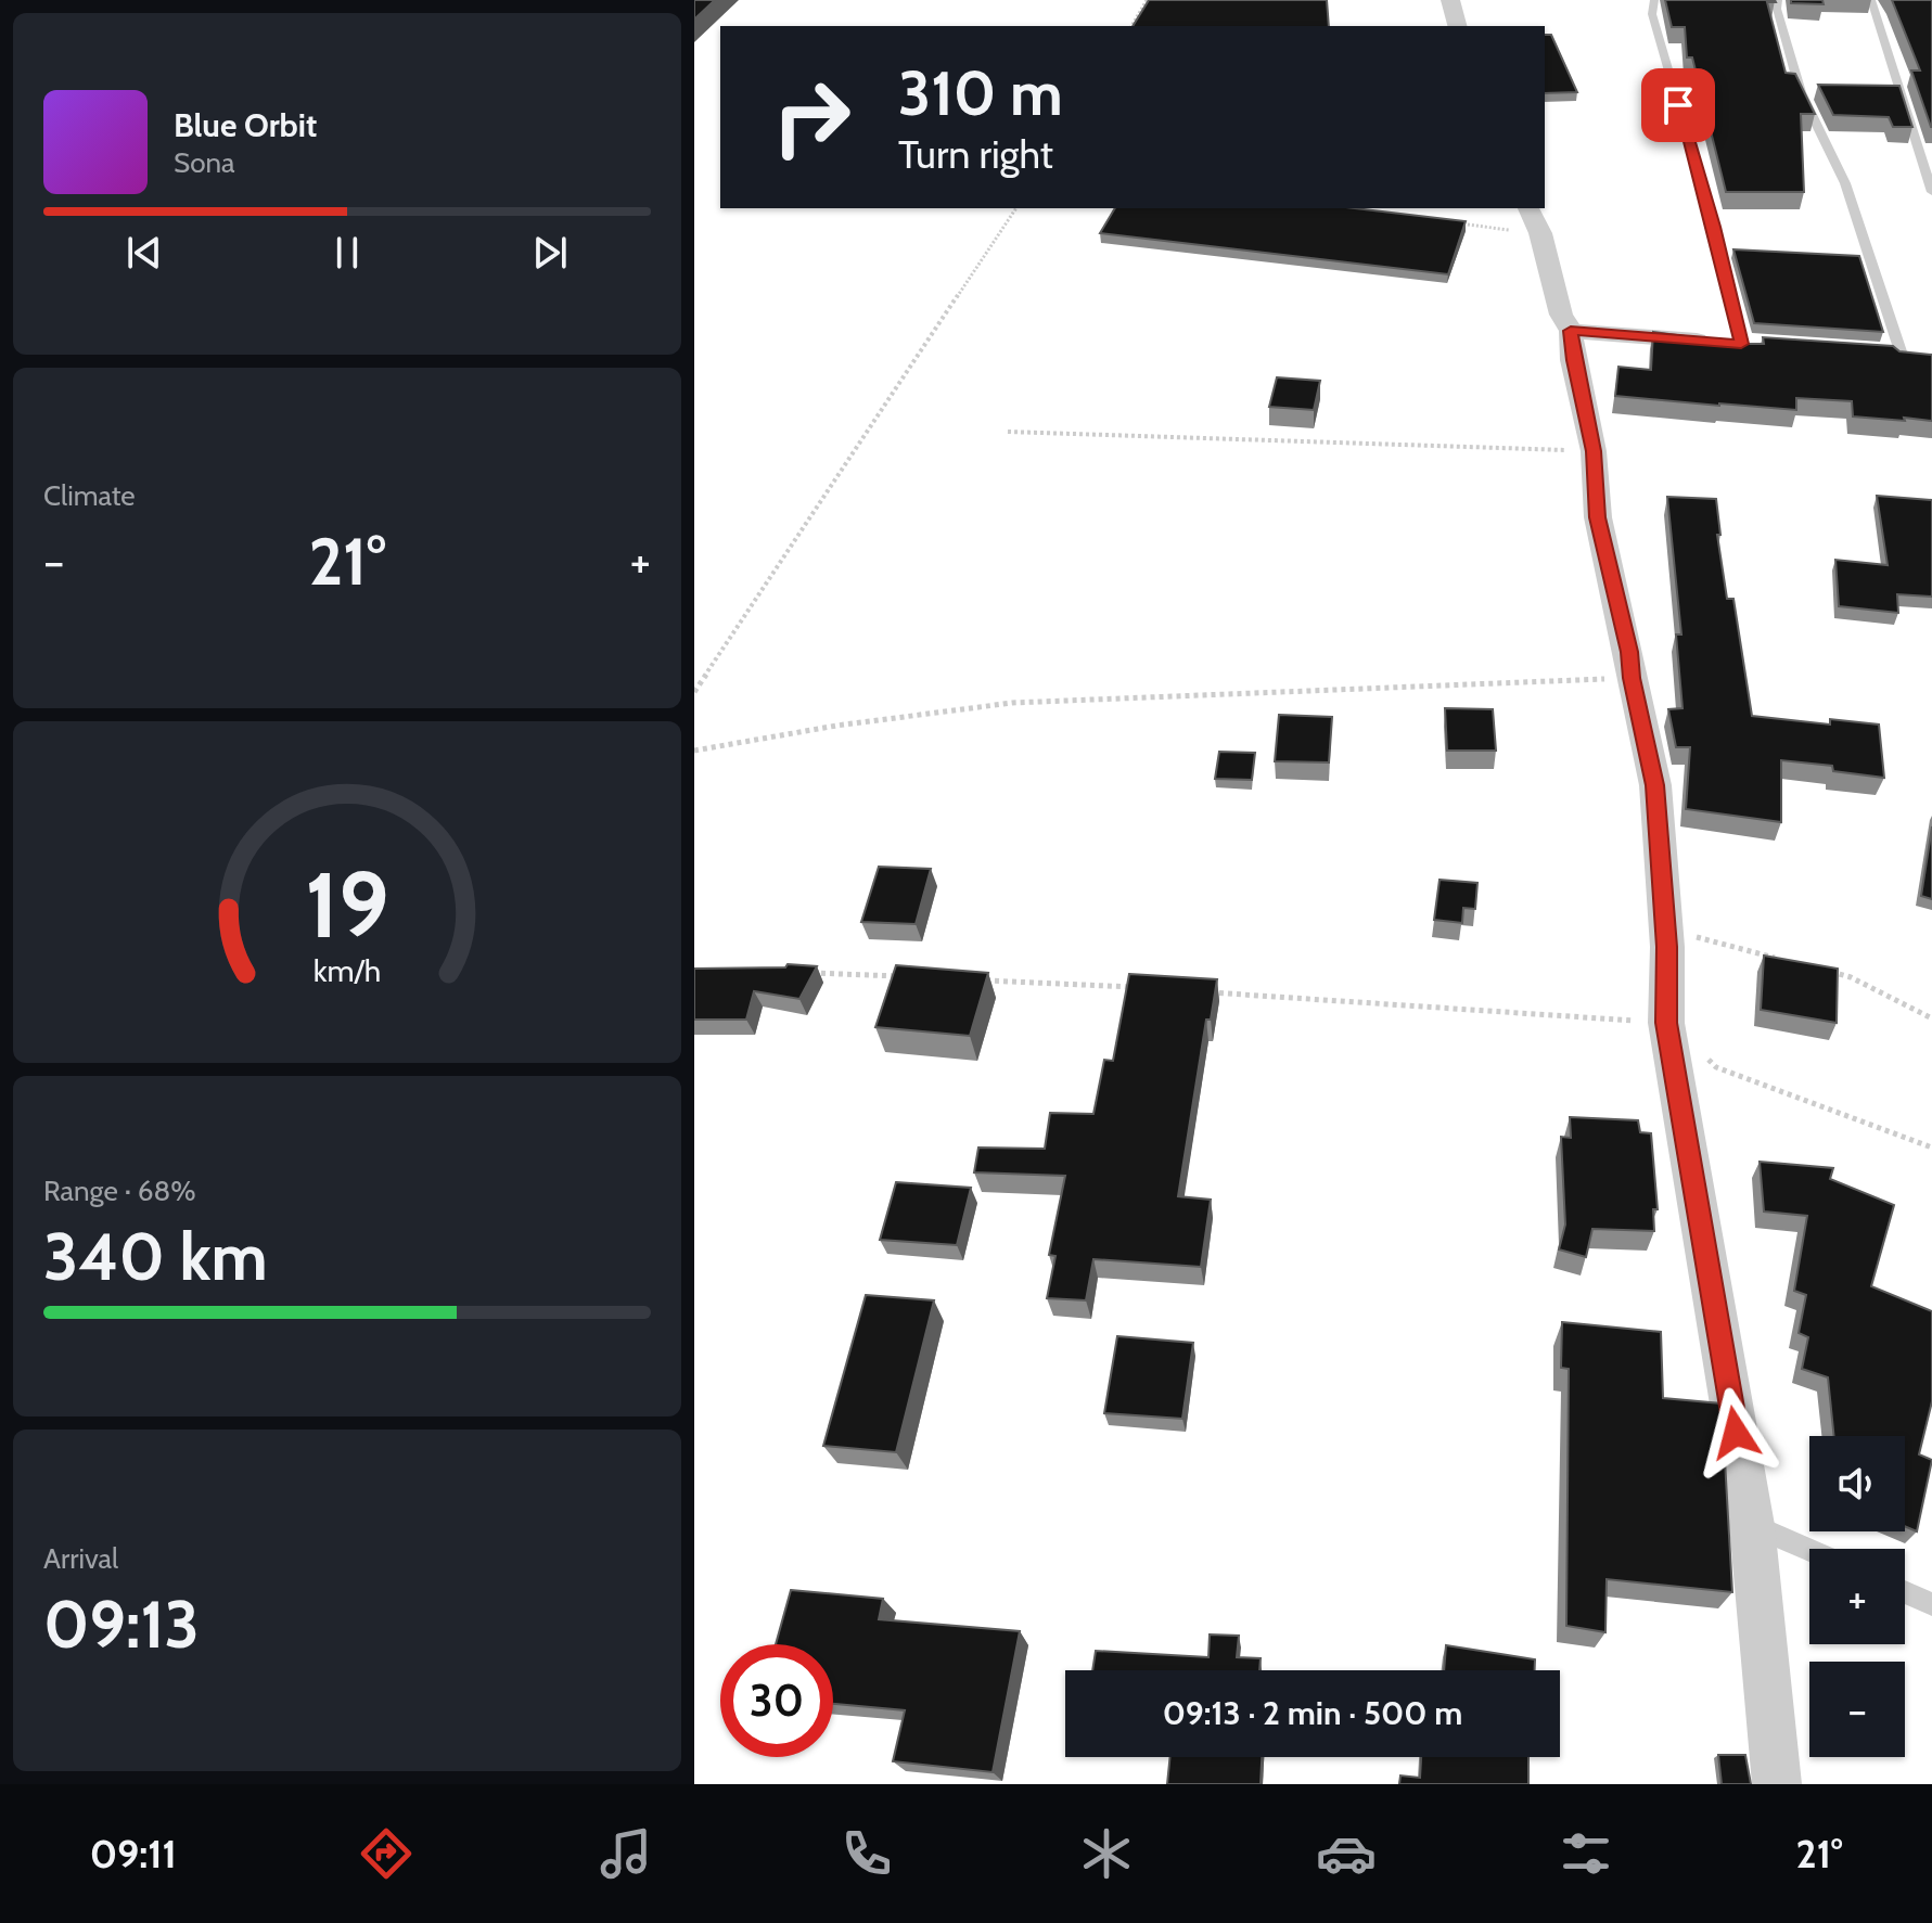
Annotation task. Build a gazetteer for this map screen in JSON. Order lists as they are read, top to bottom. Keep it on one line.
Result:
{"page":{"turn":["310 m","Turn right"],"song":["Blue Orbit","Sona"],"tile":["Climate",["Range · 68%","340 km"],["Arrival","09:13"]],"heat":["−","21°","+"],"map_buttons":["+","−"],"limit":"30","trip":"09:13 · 2 min · 500 m","tabs":["09:11","21°"],"gauge":["19","km/h"]}}
